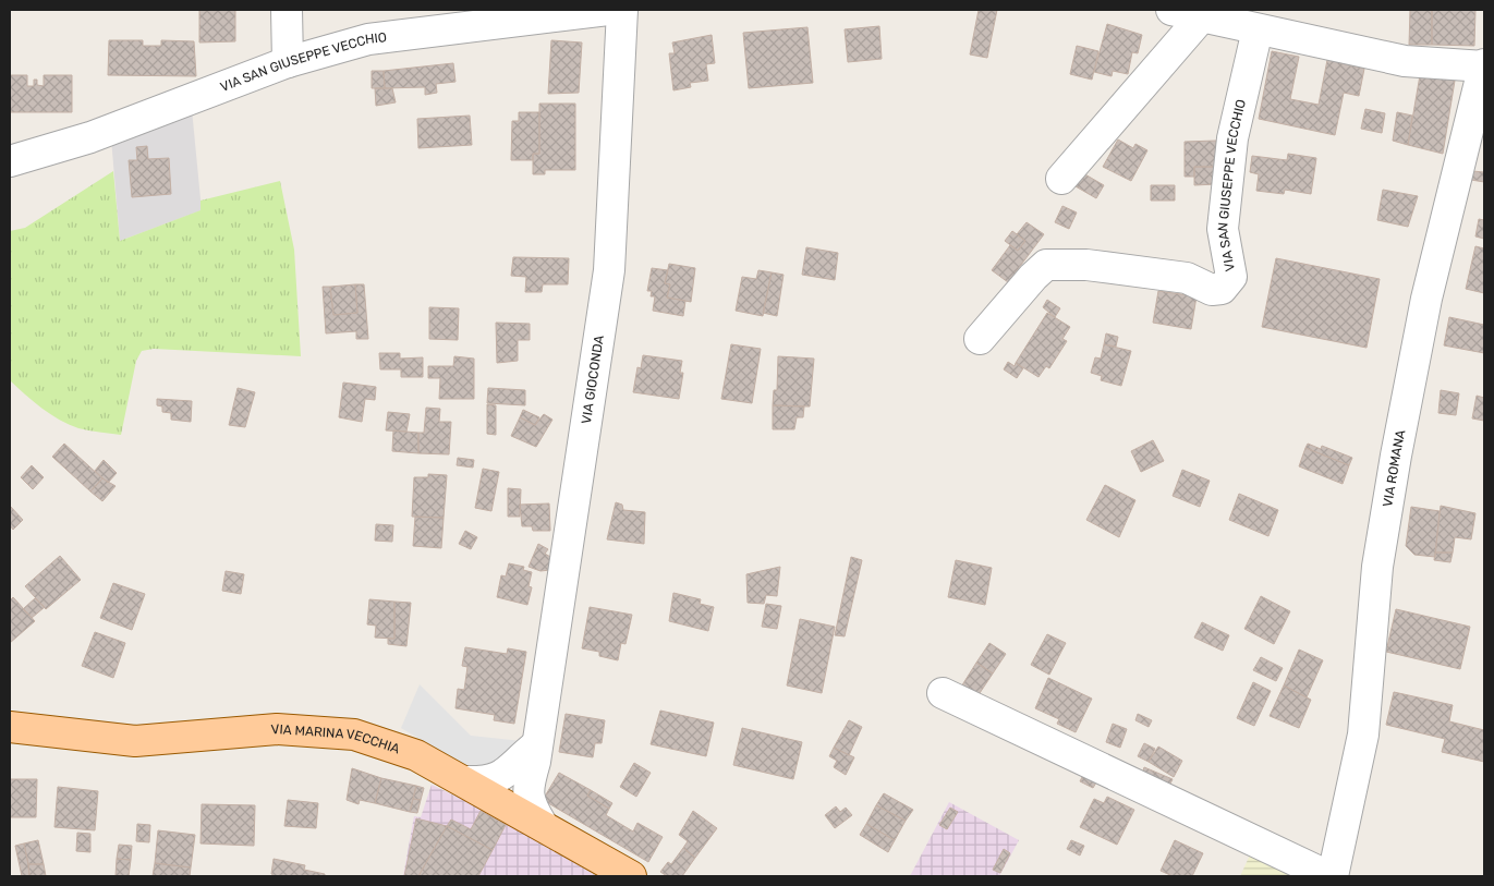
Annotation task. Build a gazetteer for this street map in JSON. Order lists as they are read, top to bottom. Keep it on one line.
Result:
{"streets":{"main road":["VIA MARINA VECCHIA"],"street":["VIA SAN GIUSEPPE VECCHIO","VIA GIOCONDA","VIA ROMANA"]},"crossings":[["VIA GIOCONDA","VIA MARINA VECCHIA"]]}
